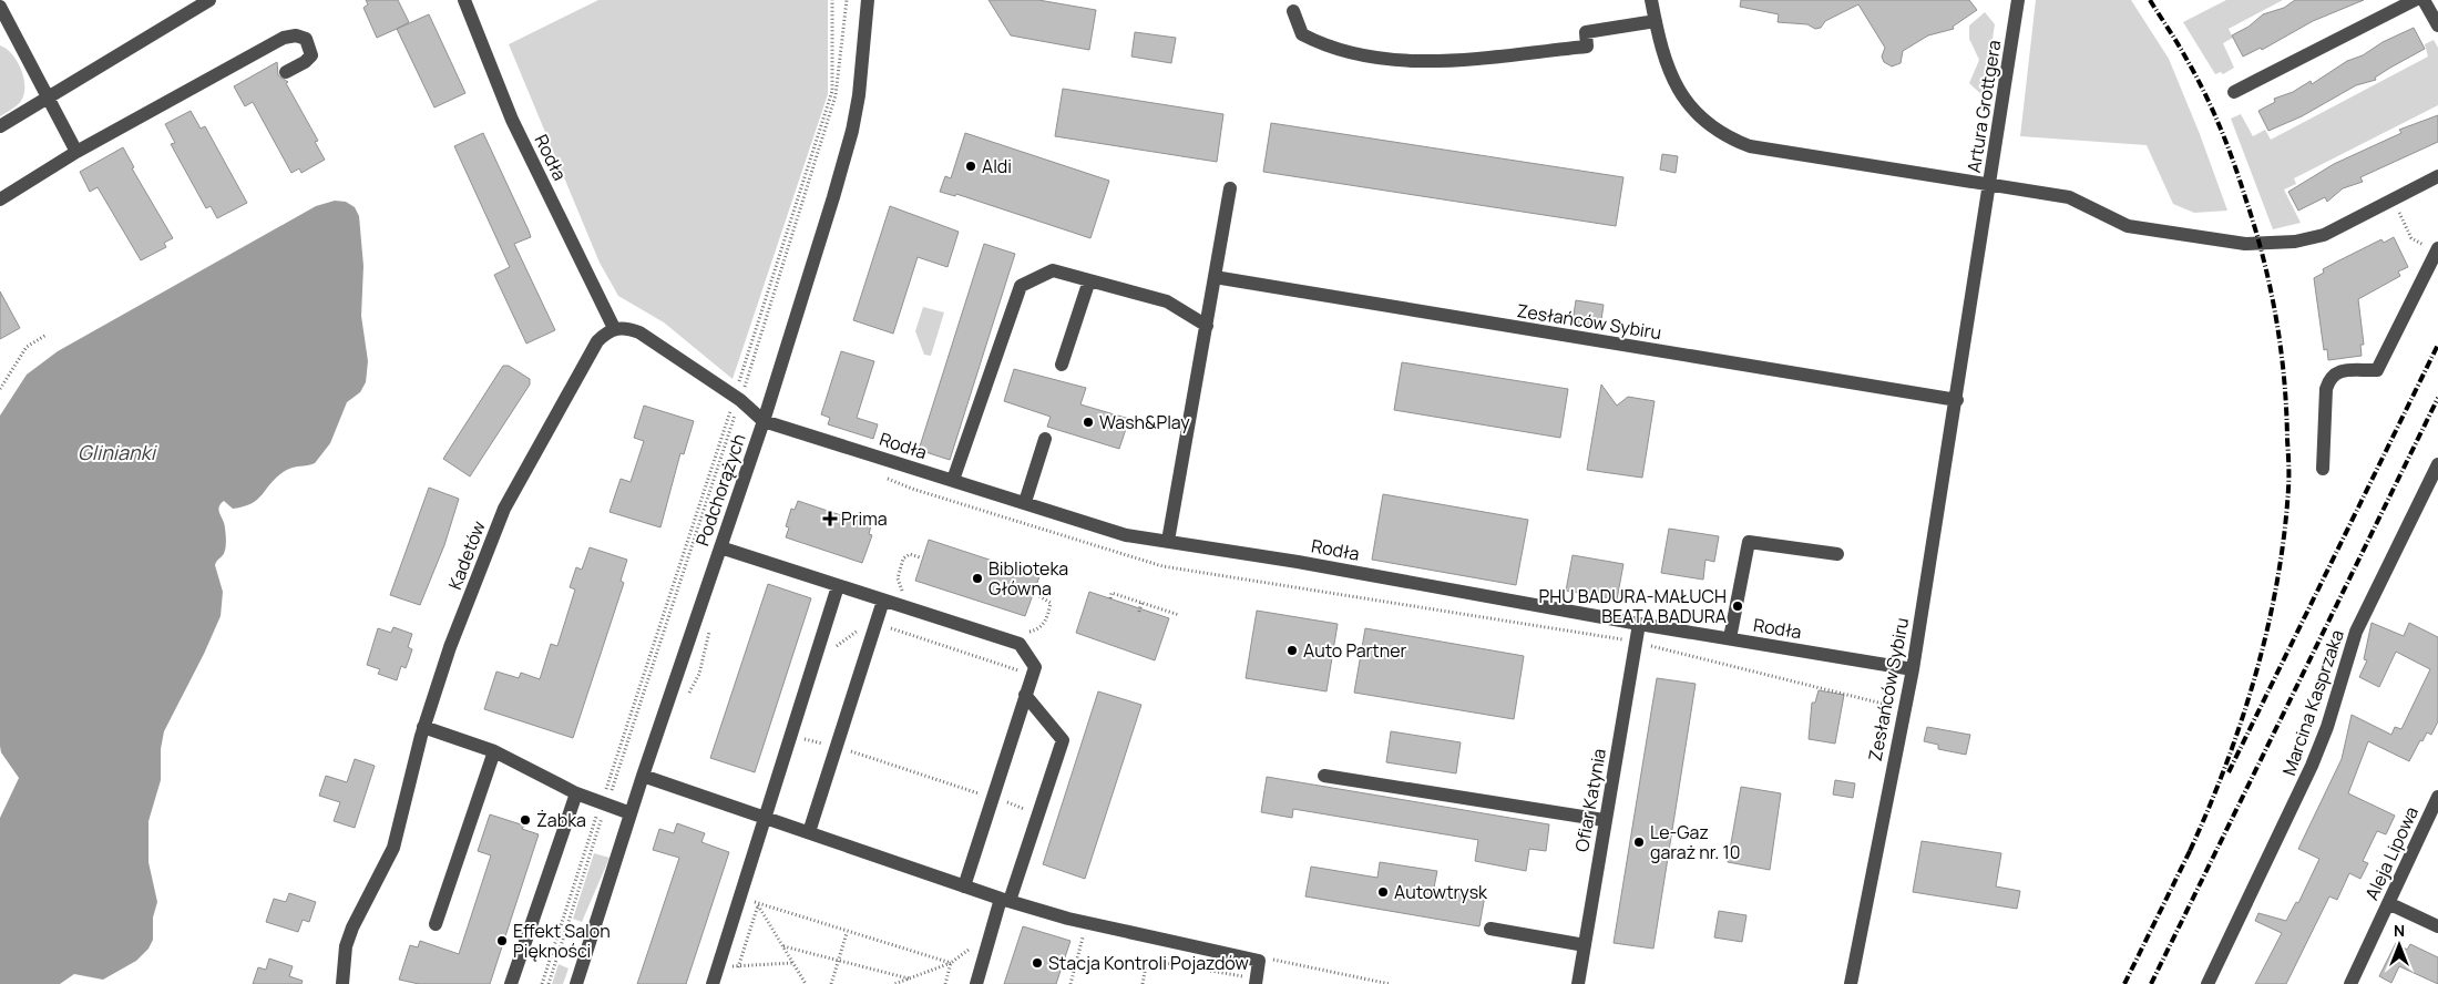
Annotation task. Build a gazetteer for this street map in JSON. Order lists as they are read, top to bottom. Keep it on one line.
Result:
{"streets":{"street":["Artura Grottgera","Rodła","Zesłańców Sybiru","Podchorążych","Kadetów","Marcina Kasprzaka","Ofiar Katynia","Aleja Lipowa"]},"crossings":[["Artura Grottgera","Zesłańców Sybiru"],["Rodła","Zesłańców Sybiru"],["Rodła","Podchorążych"],["Rodła","Kadetów"],["Rodła","Ofiar Katynia"]],"water":["Glinianki"],"places":{"other":["Aldi","Wash&Play","Biblioteka Główna","PHU BADURA-MAŁUCH BEATA BADURA","Auto Partner","Żabka","Le-Gaz garaż nr. 10","Autowtrysk","Effekt Salon Piękności","Stacja Kontroli Pojazdów"],"health":["Prima"]},"north":"top"}
